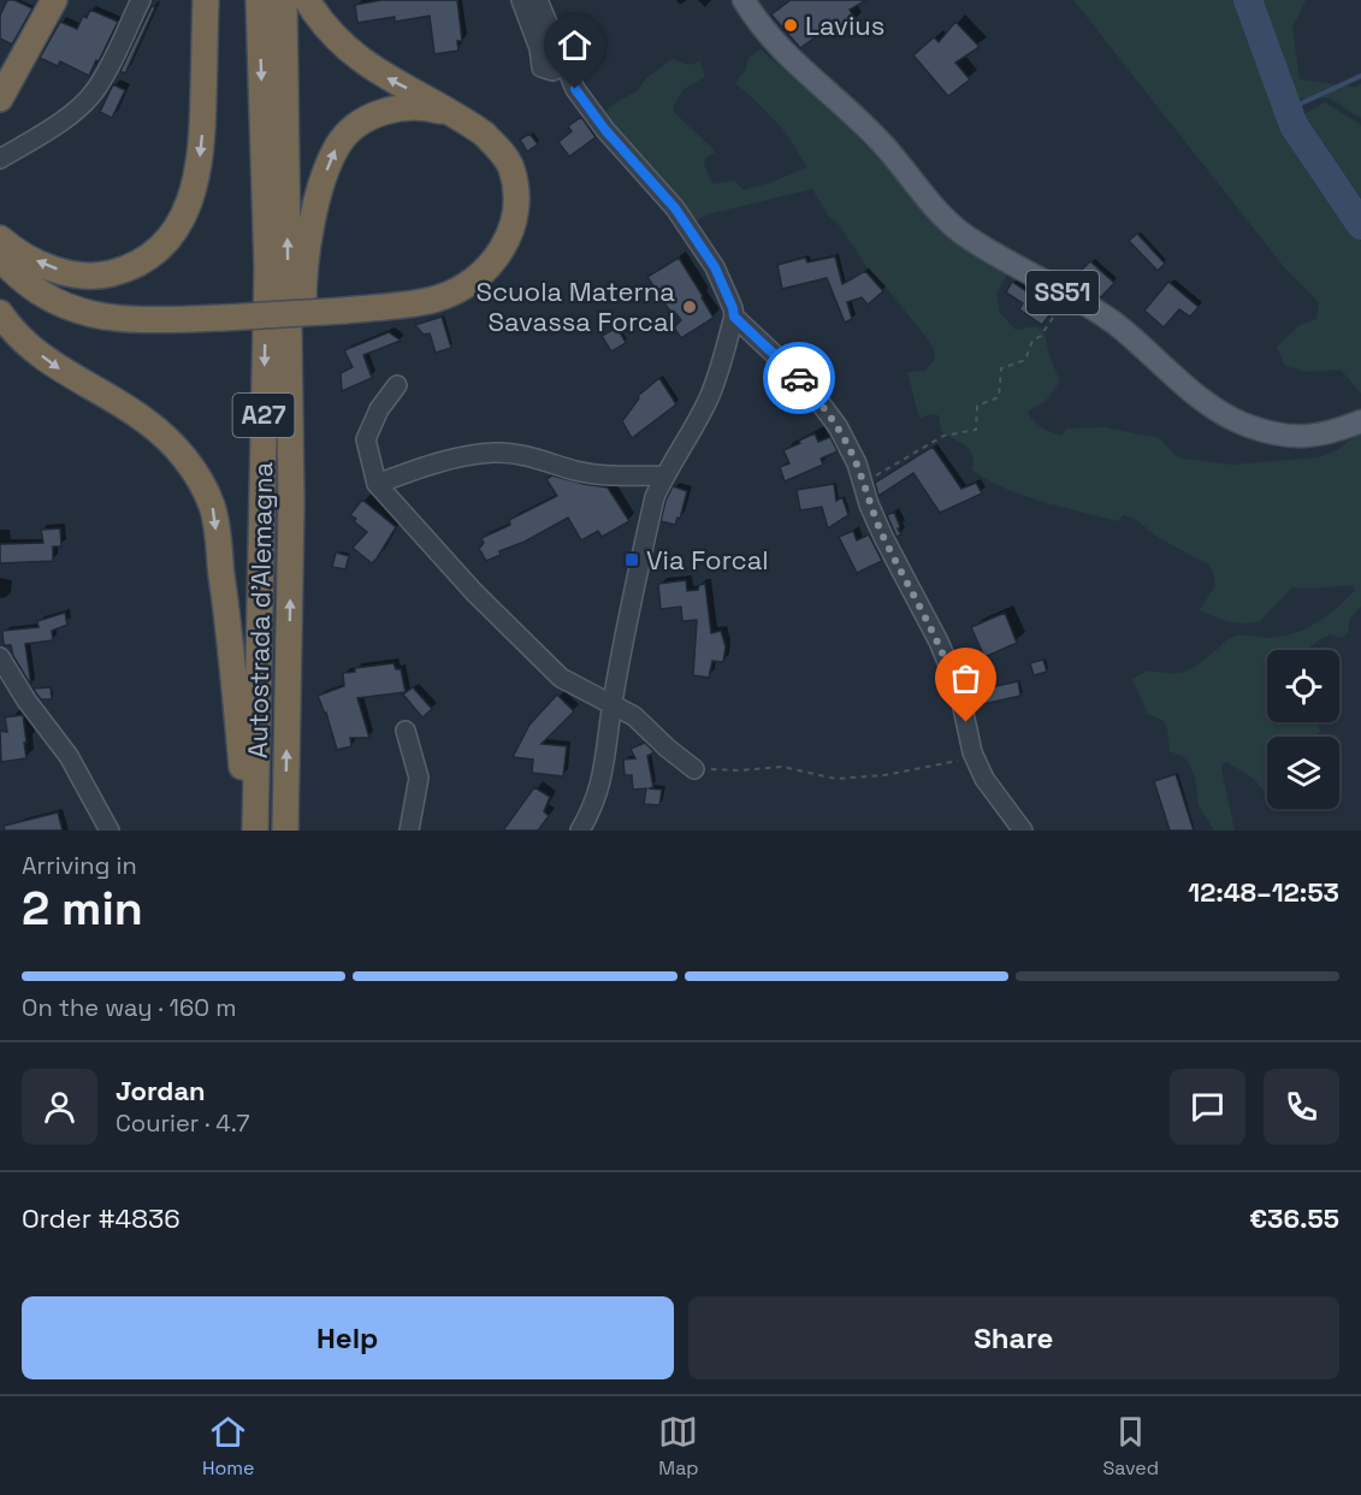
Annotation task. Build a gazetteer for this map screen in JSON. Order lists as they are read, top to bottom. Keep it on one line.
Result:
{"streets":{"highway":["A27","Autostrada d'Alemagna"],"main road":["SS51"]},"crossings":[["A27","Autostrada d'Alemagna"]],"places":{"other":["Lavius","Scuola Materna Savassa Forcal"],"transit":["Via Forcal"]},"page":{"heading":["2 min","Arriving in","12:48–12:53"],"panel":["Jordan","Courier · 4.7","Order #4836","€36.55"],"bar":"On the way · 160 m","buttons":["Help","Share"],"tabs":["Home","Map","Saved"]}}
